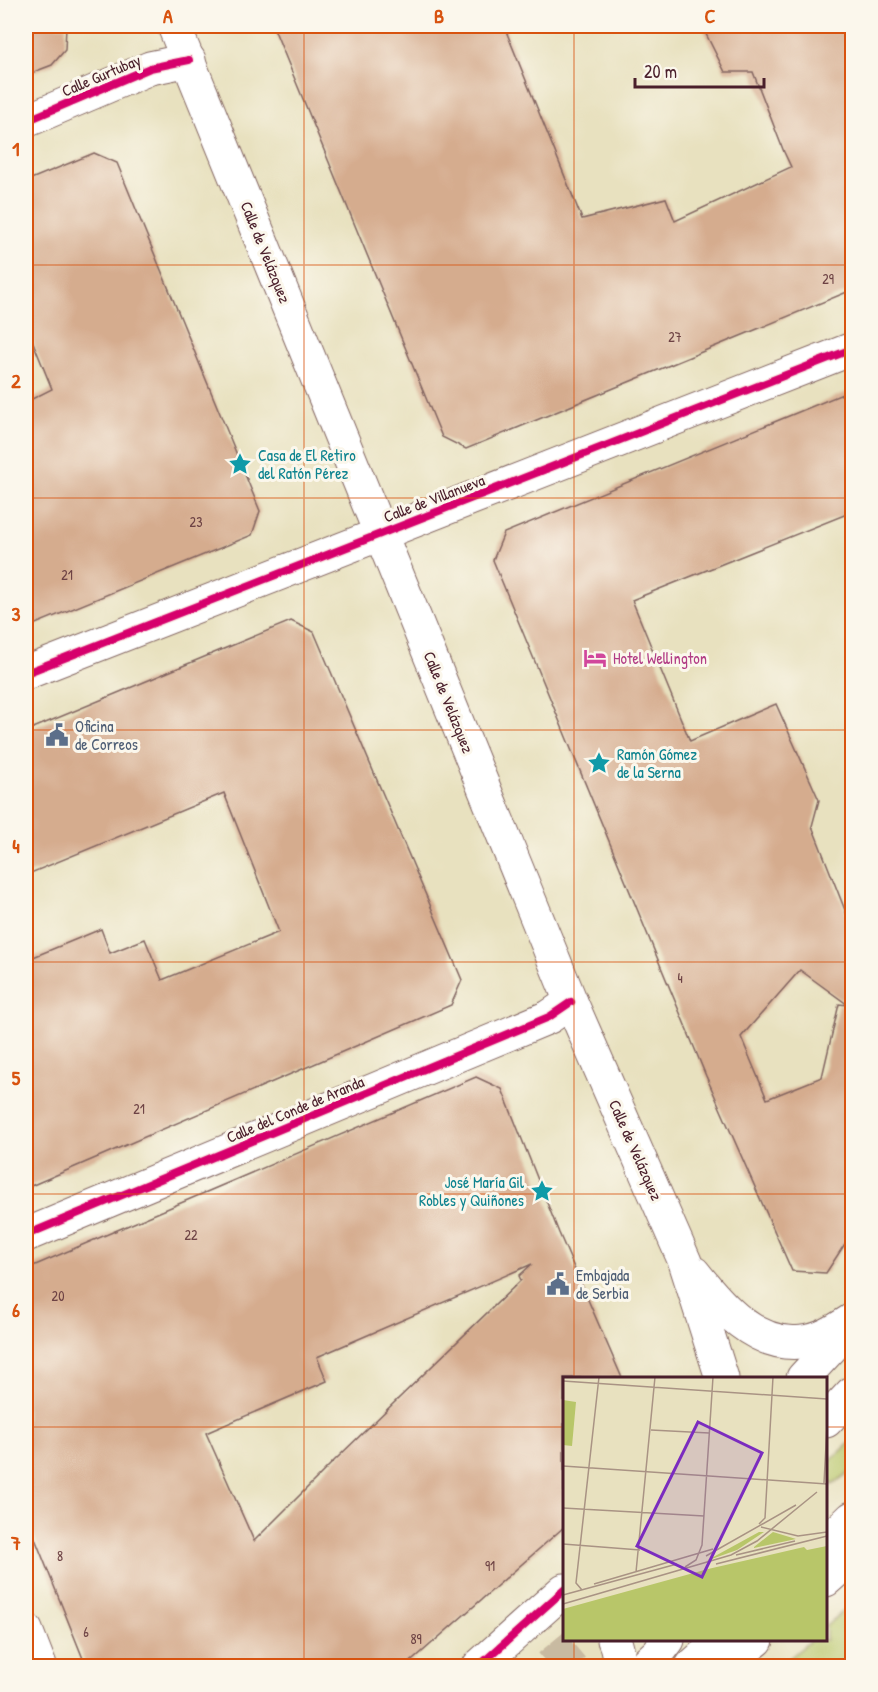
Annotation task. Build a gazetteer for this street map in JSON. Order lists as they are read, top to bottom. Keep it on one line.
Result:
{"streets":{"main road":["Calle Gurtubay","Calle de Velázquez","Calle de Villanueva","Calle del Conde de Aranda"]},"crossings":[["Calle Gurtubay","Calle de Velázquez"],["Calle de Velázquez","Calle de Villanueva"],["Calle de Velázquez","Calle del Conde de Aranda"]],"places":{"place":["Casa de El Retiro del Ratón Pérez","Ramón Gómez de la Serna","José María Gil Robles y Quiñones"],"hotel":["Hotel Wellington"],"public building":["Oficina de Correos","Embajada de Serbia"]},"house_numbers":["29","27","23","21","4","21","22","20","8","91","6","89"],"scale_bar":"20 m","grid":{"columns":["A","B","C"],"rows":["1","2","3","4","5","6","7"]}}
